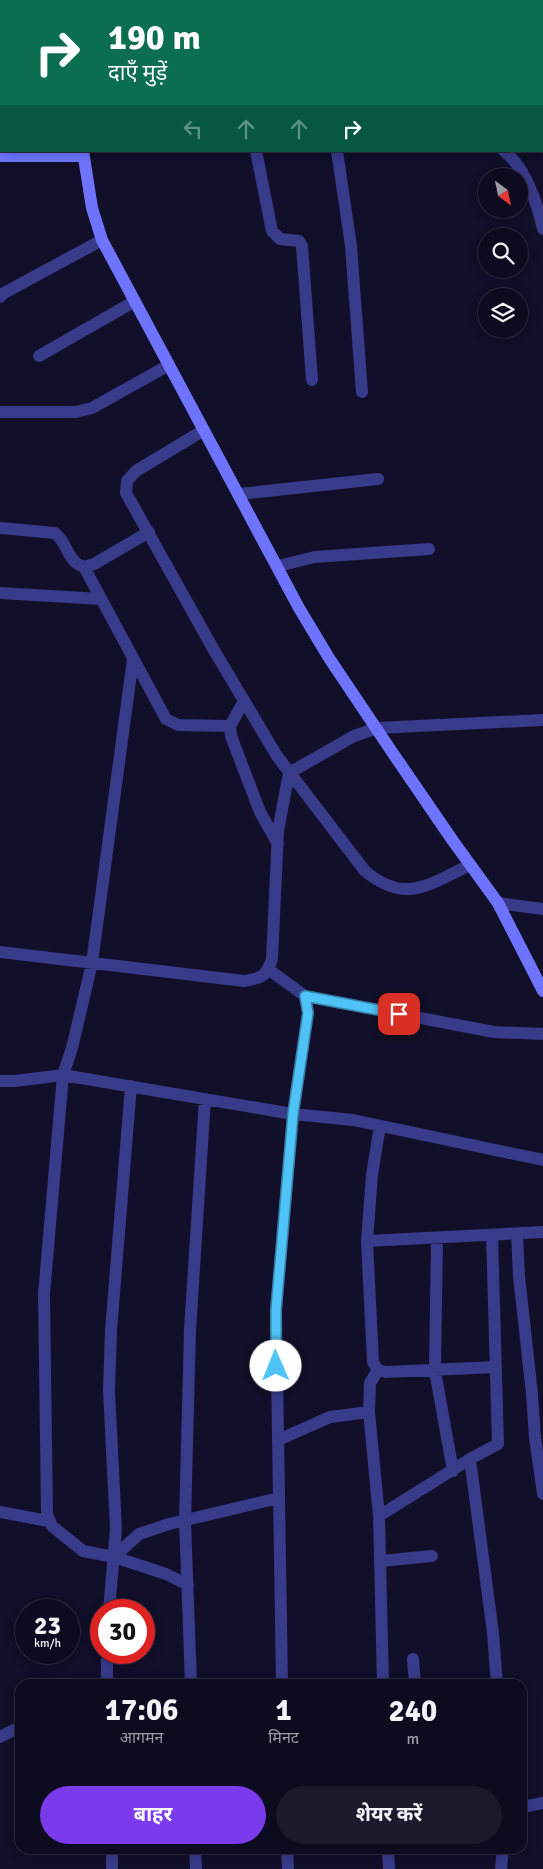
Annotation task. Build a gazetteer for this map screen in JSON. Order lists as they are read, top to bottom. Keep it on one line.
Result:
{"north":"bottom right","page":{"turn":["190 m","दाएँ मुड़ें"],"speed":"23 km/h","limit":"30","eta":["17:06","आगमन","1","मिनट","240","m"],"buttons":["बाहर","शेयर करें"]}}
